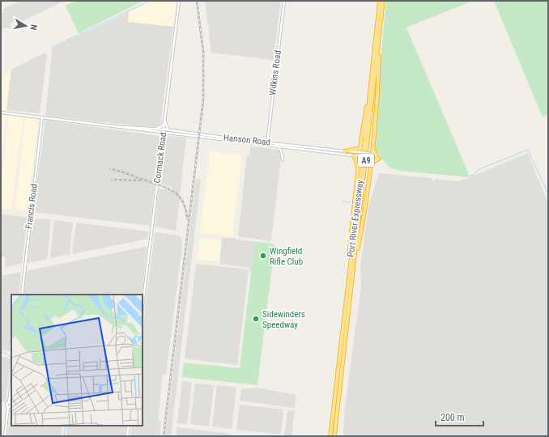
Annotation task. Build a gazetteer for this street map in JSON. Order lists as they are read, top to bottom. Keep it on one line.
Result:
{"streets":{"highway":["A9","Port River Expressway"],"street":["Wilkins Road","Hanson Road","Cormack Road","Francis Road"]},"crossings":[["Wilkins Road","Hanson Road"],["Hanson Road","Cormack Road"],["Hanson Road","Francis Road"]],"places":["Wingfield Rifle Club","Sidewinders Speedway"],"scale_bar":"200 m","north":"right"}
